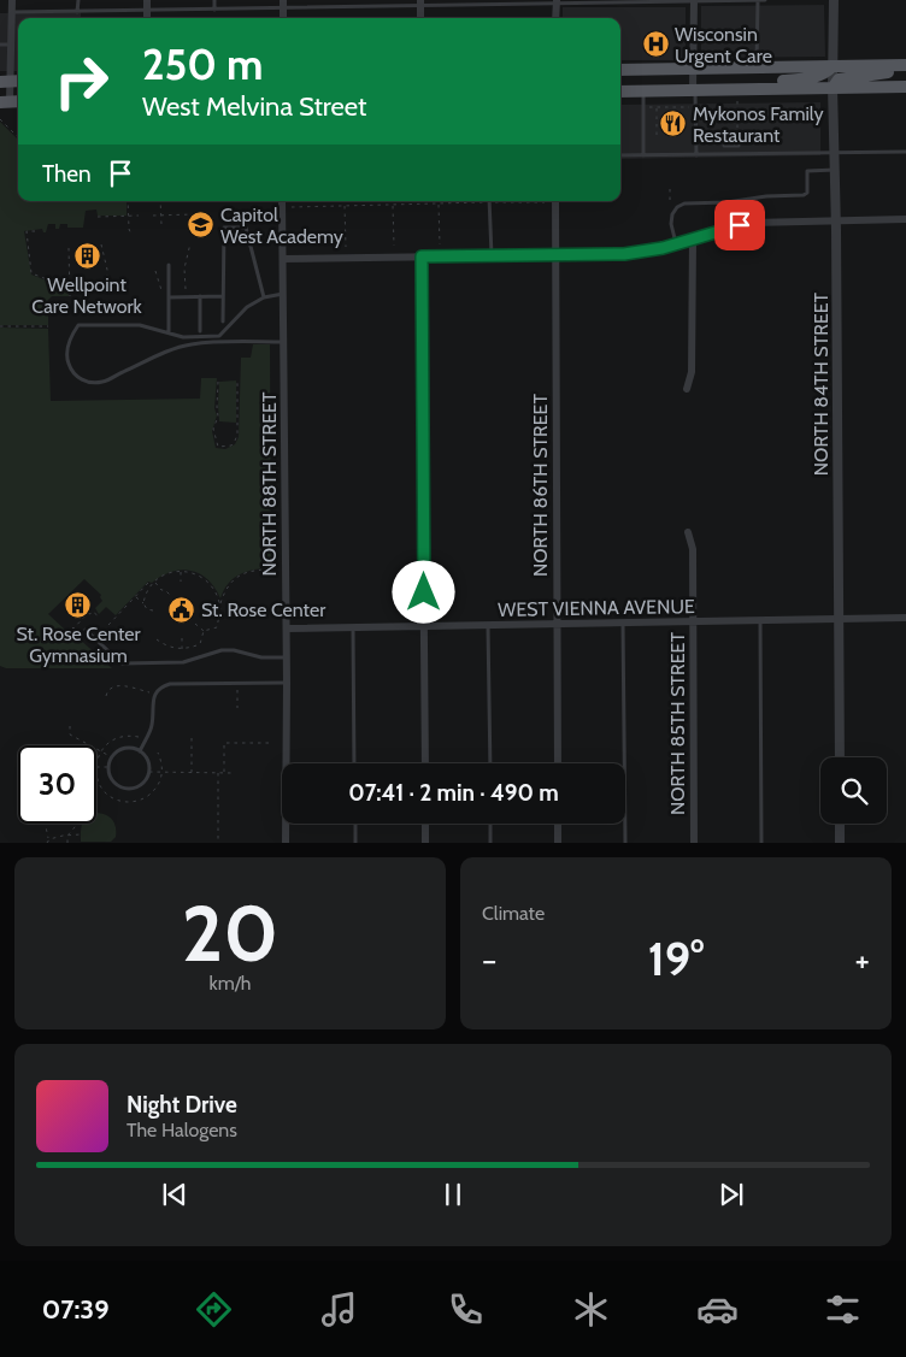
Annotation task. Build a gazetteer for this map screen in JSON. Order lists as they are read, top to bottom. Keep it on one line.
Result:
{"streets":{"street":["NORTH 84TH STREET","NORTH 88TH STREET","NORTH 86TH STREET","WEST VIENNA AVENUE","NORTH 85TH STREET"]},"crossings":[["NORTH 84TH STREET","WEST VIENNA AVENUE"],["NORTH 88TH STREET","WEST VIENNA AVENUE"],["NORTH 86TH STREET","WEST VIENNA AVENUE"],["WEST VIENNA AVENUE","NORTH 85TH STREET"]],"places":{"hospital":["Wisconsin Urgent Care"],"restaurant":["Mykonos Family Restaurant"],"school or university":["Capitol West Academy"],"building":["Wellpoint Care Network","St. Rose Center Gymnasium"],"public building":["St. Rose Center"]},"page":{"turn":["250 m","West Melvina Street"],"then":"Then","limit":"30","trip":"07:41 · 2 min · 490 m","tile":[["20","km/h"],"Climate"],"heat":["−","19°","+"],"song":["Night Drive","The Halogens"],"tabs":"07:39"}}
